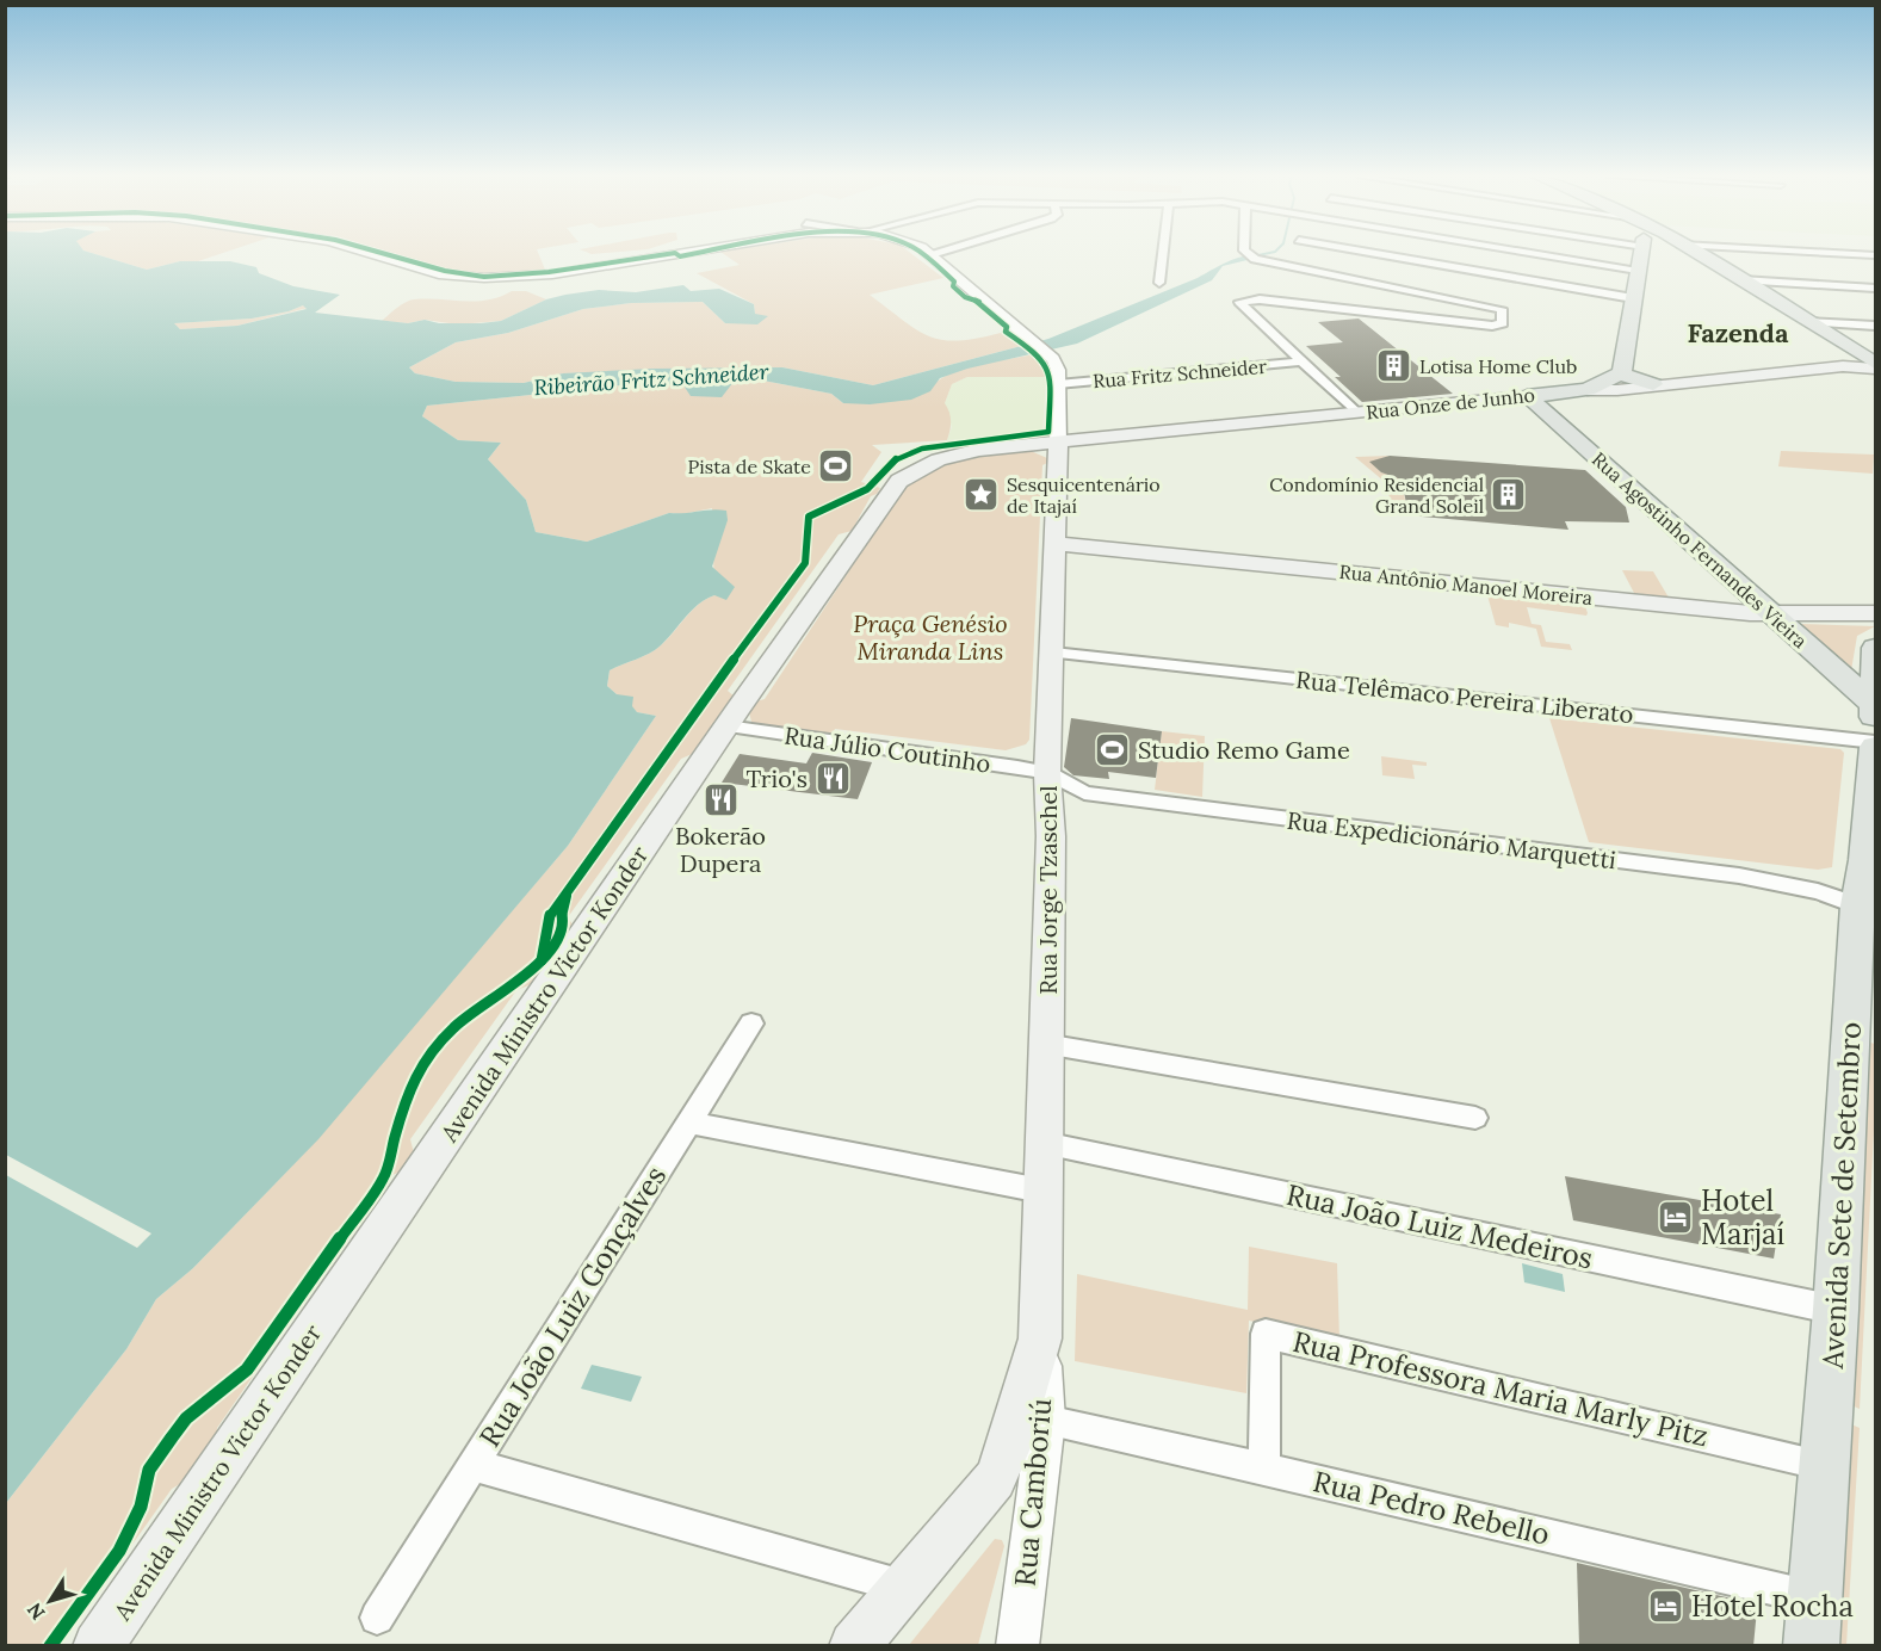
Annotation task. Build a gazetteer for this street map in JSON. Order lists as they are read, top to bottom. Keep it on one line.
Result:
{"streets":{"main road":["Rua Onze de Junho","Rua Agostinho Fernandes Vieira","Rua Antônio Manoel Moreira","Rua Jorge Tzaschel","Avenida Ministro Victor Konder","Avenida Sete de Setembro"],"street":["Rua Fritz Schneider","Rua Telêmaco Pereira Liberato","Rua Júlio Coutinho","Rua Expedicionário Marquetti","Rua João Luiz Medeiros","Rua João Luiz Gonçalves","Rua Professora Maria Marly Pitz","Rua Camboriú","Rua Pedro Rebello"]},"crossings":[["Rua Onze de Junho","Rua Agostinho Fernandes Vieira"],["Rua Onze de Junho","Rua Jorge Tzaschel"],["Rua Onze de Junho","Avenida Ministro Victor Konder"],["Rua Agostinho Fernandes Vieira","Rua Antônio Manoel Moreira"],["Rua Agostinho Fernandes Vieira","Avenida Sete de Setembro"],["Rua Antônio Manoel Moreira","Rua Jorge Tzaschel"],["Rua Telêmaco Pereira Liberato","Rua Jorge Tzaschel"],["Rua Telêmaco Pereira Liberato","Avenida Sete de Setembro"],["Rua Júlio Coutinho","Rua Expedicionário Marquetti"],["Rua Júlio Coutinho","Rua Jorge Tzaschel"],["Rua Júlio Coutinho","Avenida Ministro Victor Konder"],["Rua Expedicionário Marquetti","Rua Jorge Tzaschel"],["Rua Expedicionário Marquetti","Avenida Sete de Setembro"],["Rua Jorge Tzaschel","Avenida Ministro Victor Konder"],["Rua Jorge Tzaschel","Rua João Luiz Medeiros"],["Rua Jorge Tzaschel","Rua João Luiz Gonçalves"],["Rua Jorge Tzaschel","Rua Camboriú"],["Avenida Sete de Setembro","Rua João Luiz Medeiros"],["Avenida Sete de Setembro","Rua Professora Maria Marly Pitz"],["Avenida Sete de Setembro","Rua Pedro Rebello"],["Rua Professora Maria Marly Pitz","Rua Pedro Rebello"],["Rua Camboriú","Rua Pedro Rebello"]],"districts":["Fazenda"],"water":["Ribeirão Fritz Schneider"],"parks":["Praça Genésio Miranda Lins"],"places":{"building":["Lotisa Home Club","Condomínio Residencial Grand Soleil"],"sports":["Pista de Skate","Studio Remo Game"],"place":["Sesquicentenário de Itajaí"],"restaurant":["Trio's","Bokerão Dupera"],"hotel":["Hotel Marjaí","Hotel Rocha"]},"north":"bottom left"}
